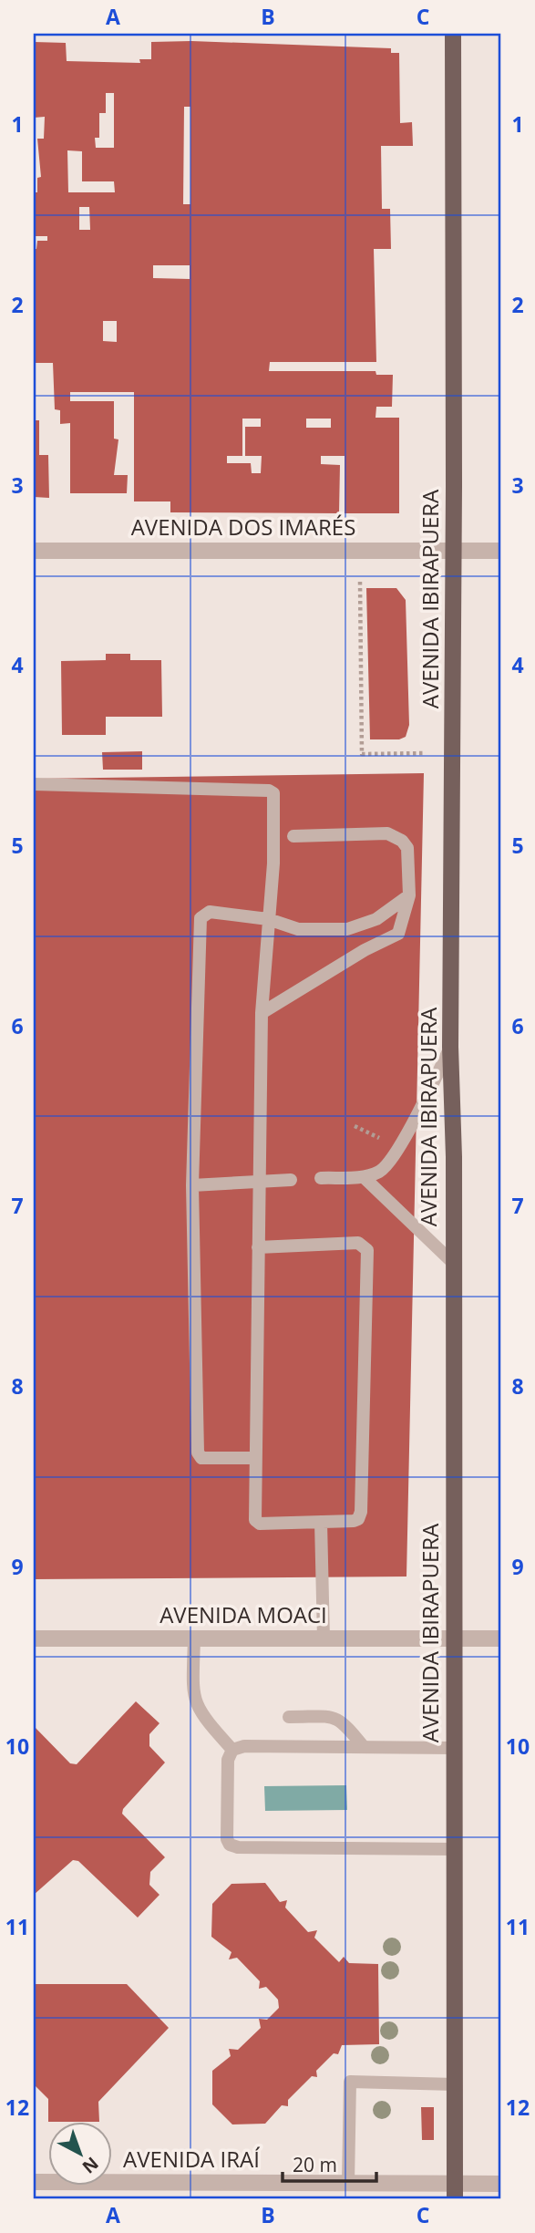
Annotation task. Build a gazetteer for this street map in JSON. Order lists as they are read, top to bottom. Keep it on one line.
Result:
{"streets":{"main road":["AVENIDA IBIRAPUERA"],"street":["AVENIDA DOS IMARÉS","AVENIDA MOACI","AVENIDA IRAÍ"]},"crossings":[["AVENIDA DOS IMARÉS","AVENIDA IBIRAPUERA"],["AVENIDA IBIRAPUERA","AVENIDA MOACI"],["AVENIDA IBIRAPUERA","AVENIDA IRAÍ"]],"scale_bar":"20 m","north":"bottom right","grid":{"columns":["A","B","C"],"rows":["1","2","3","4","5","6","7","8","9","10","11","12"]}}
